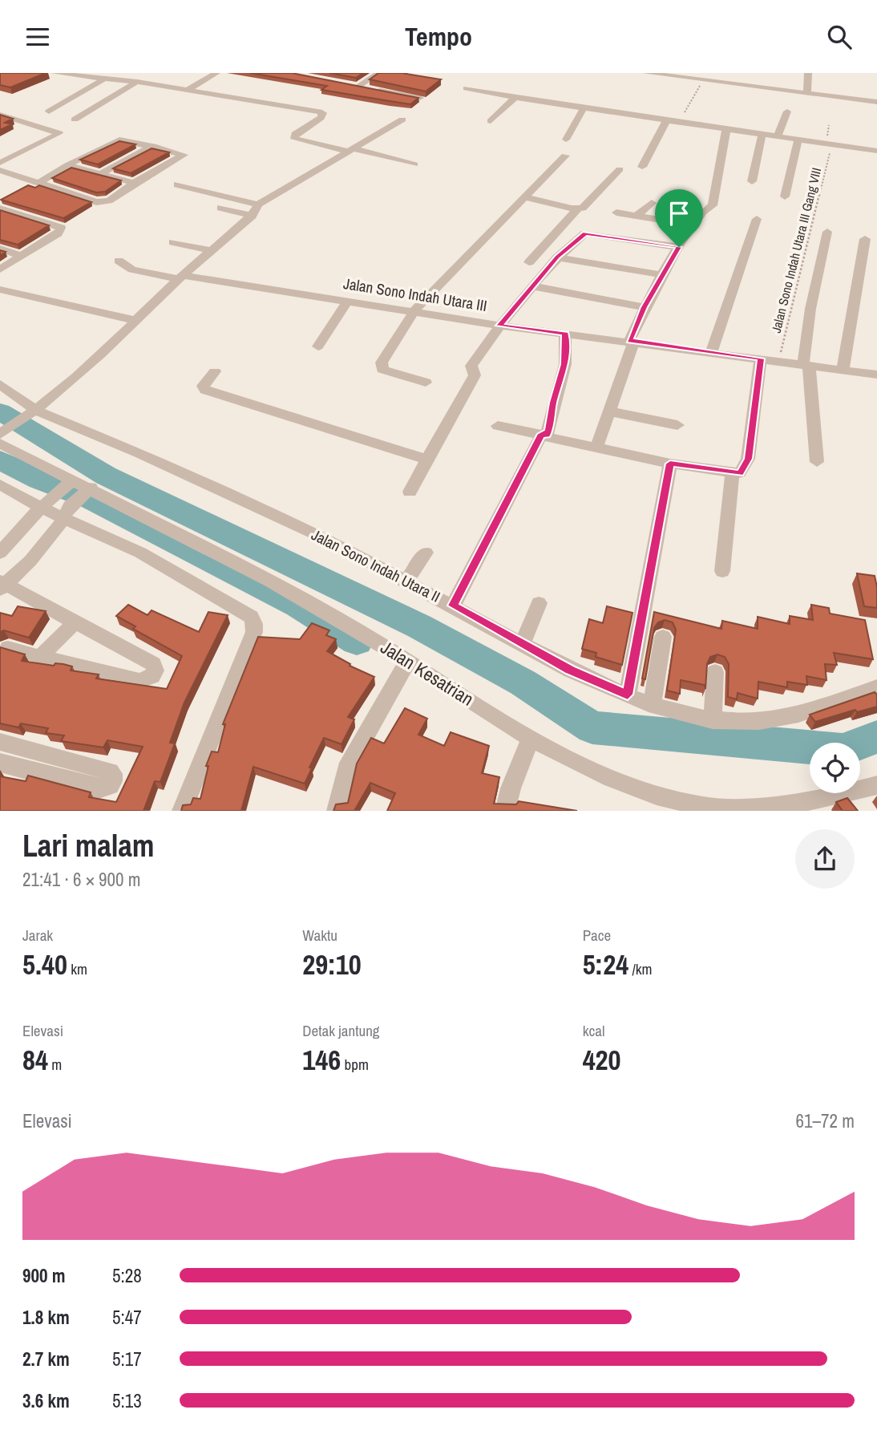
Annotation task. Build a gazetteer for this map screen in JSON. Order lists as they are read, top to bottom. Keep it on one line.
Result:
{"streets":{"street":["Jalan Sono Indah Utara III","Jalan Sono Indah Utara II","Jalan Kesatrian"],"path":["Jalan Sono Indah Utara III Gang VIII"]},"crossings":[["Jalan Sono Indah Utara III Gang VIII","Jalan Sono Indah Utara III"]],"page":{"header":"Tempo","heading":["Lari malam","21:41 · 6 × 900 m"],"stats":[["Jarak","5.40 km"],["Waktu","29:10"],["Pace","5:24 /km"],["Elevasi","84 m"],["Detak jantung","146 bpm"],["kcal","420"]],"chart":["Elevasi","61–72 m"],"list":[{"name":"900 m","note":"5:28"},{"name":"1.8 km","note":"5:47"},{"name":"2.7 km","note":"5:17"},{"name":"3.6 km","note":"5:13"}]}}
